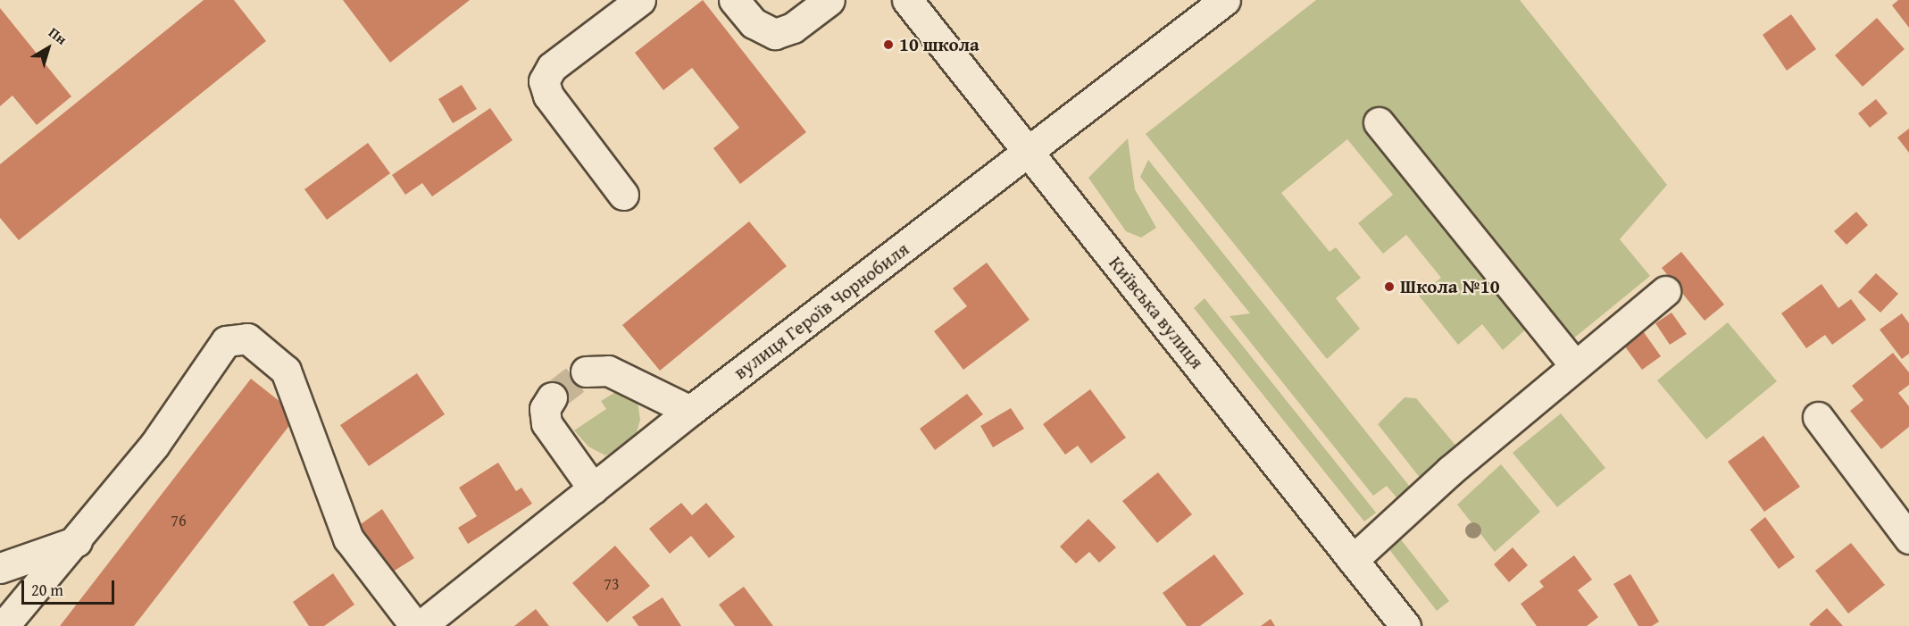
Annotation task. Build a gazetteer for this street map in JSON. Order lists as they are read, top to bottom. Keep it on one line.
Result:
{"streets":{"street":["вулиця Героїв Чорнобиля","Київська вулиця"]},"crossings":[["вулиця Героїв Чорнобиля","Київська вулиця"]],"places":["10 школа","Школа №10"],"house_numbers":["76","73"],"scale_bar":"20 m","north":"top right"}
